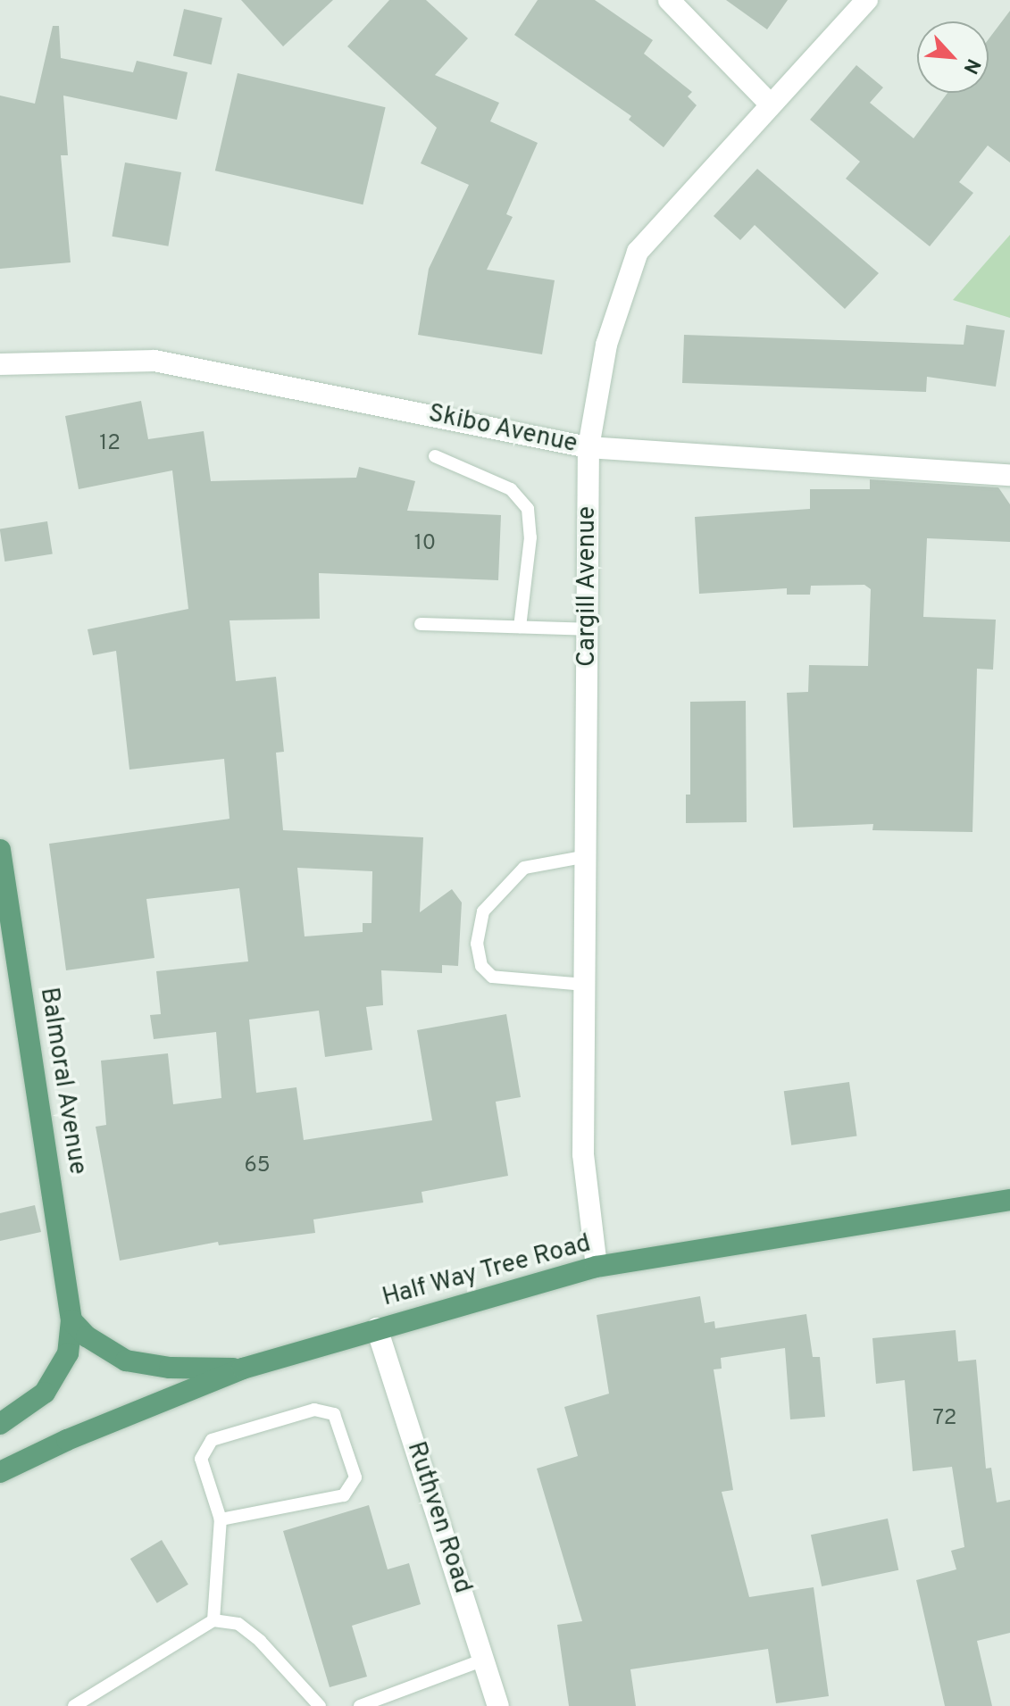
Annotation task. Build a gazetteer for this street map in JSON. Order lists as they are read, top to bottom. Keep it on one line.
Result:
{"streets":{"main road":["Balmoral Avenue","Half Way Tree Road"],"street":["Skibo Avenue","Cargill Avenue","Ruthven Road"]},"crossings":[["Skibo Avenue","Cargill Avenue"],["Cargill Avenue","Half Way Tree Road"],["Half Way Tree Road","Ruthven Road"]],"house_numbers":["12","10","65","72"],"north":"bottom right"}
